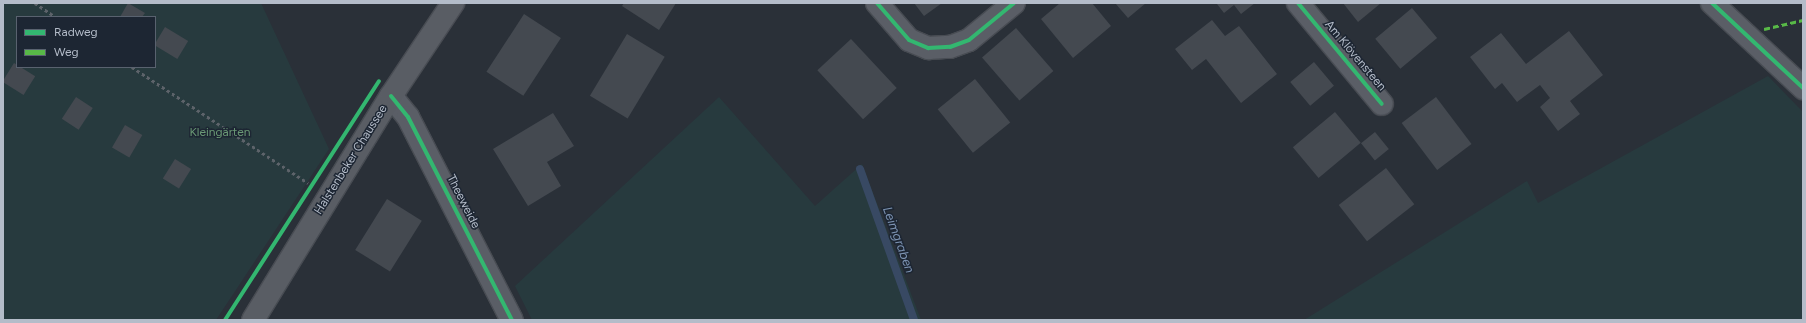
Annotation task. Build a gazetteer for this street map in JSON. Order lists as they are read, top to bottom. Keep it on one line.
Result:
{"streets":{"main road":["Halstenbeker Chaussee"],"street":["Am Klövensteen","Theeweide"]},"crossings":[["Halstenbeker Chaussee","Theeweide"]],"water":["Leimgraben"],"parks":["Kleingärten"],"legend":["Radweg","Weg"]}
